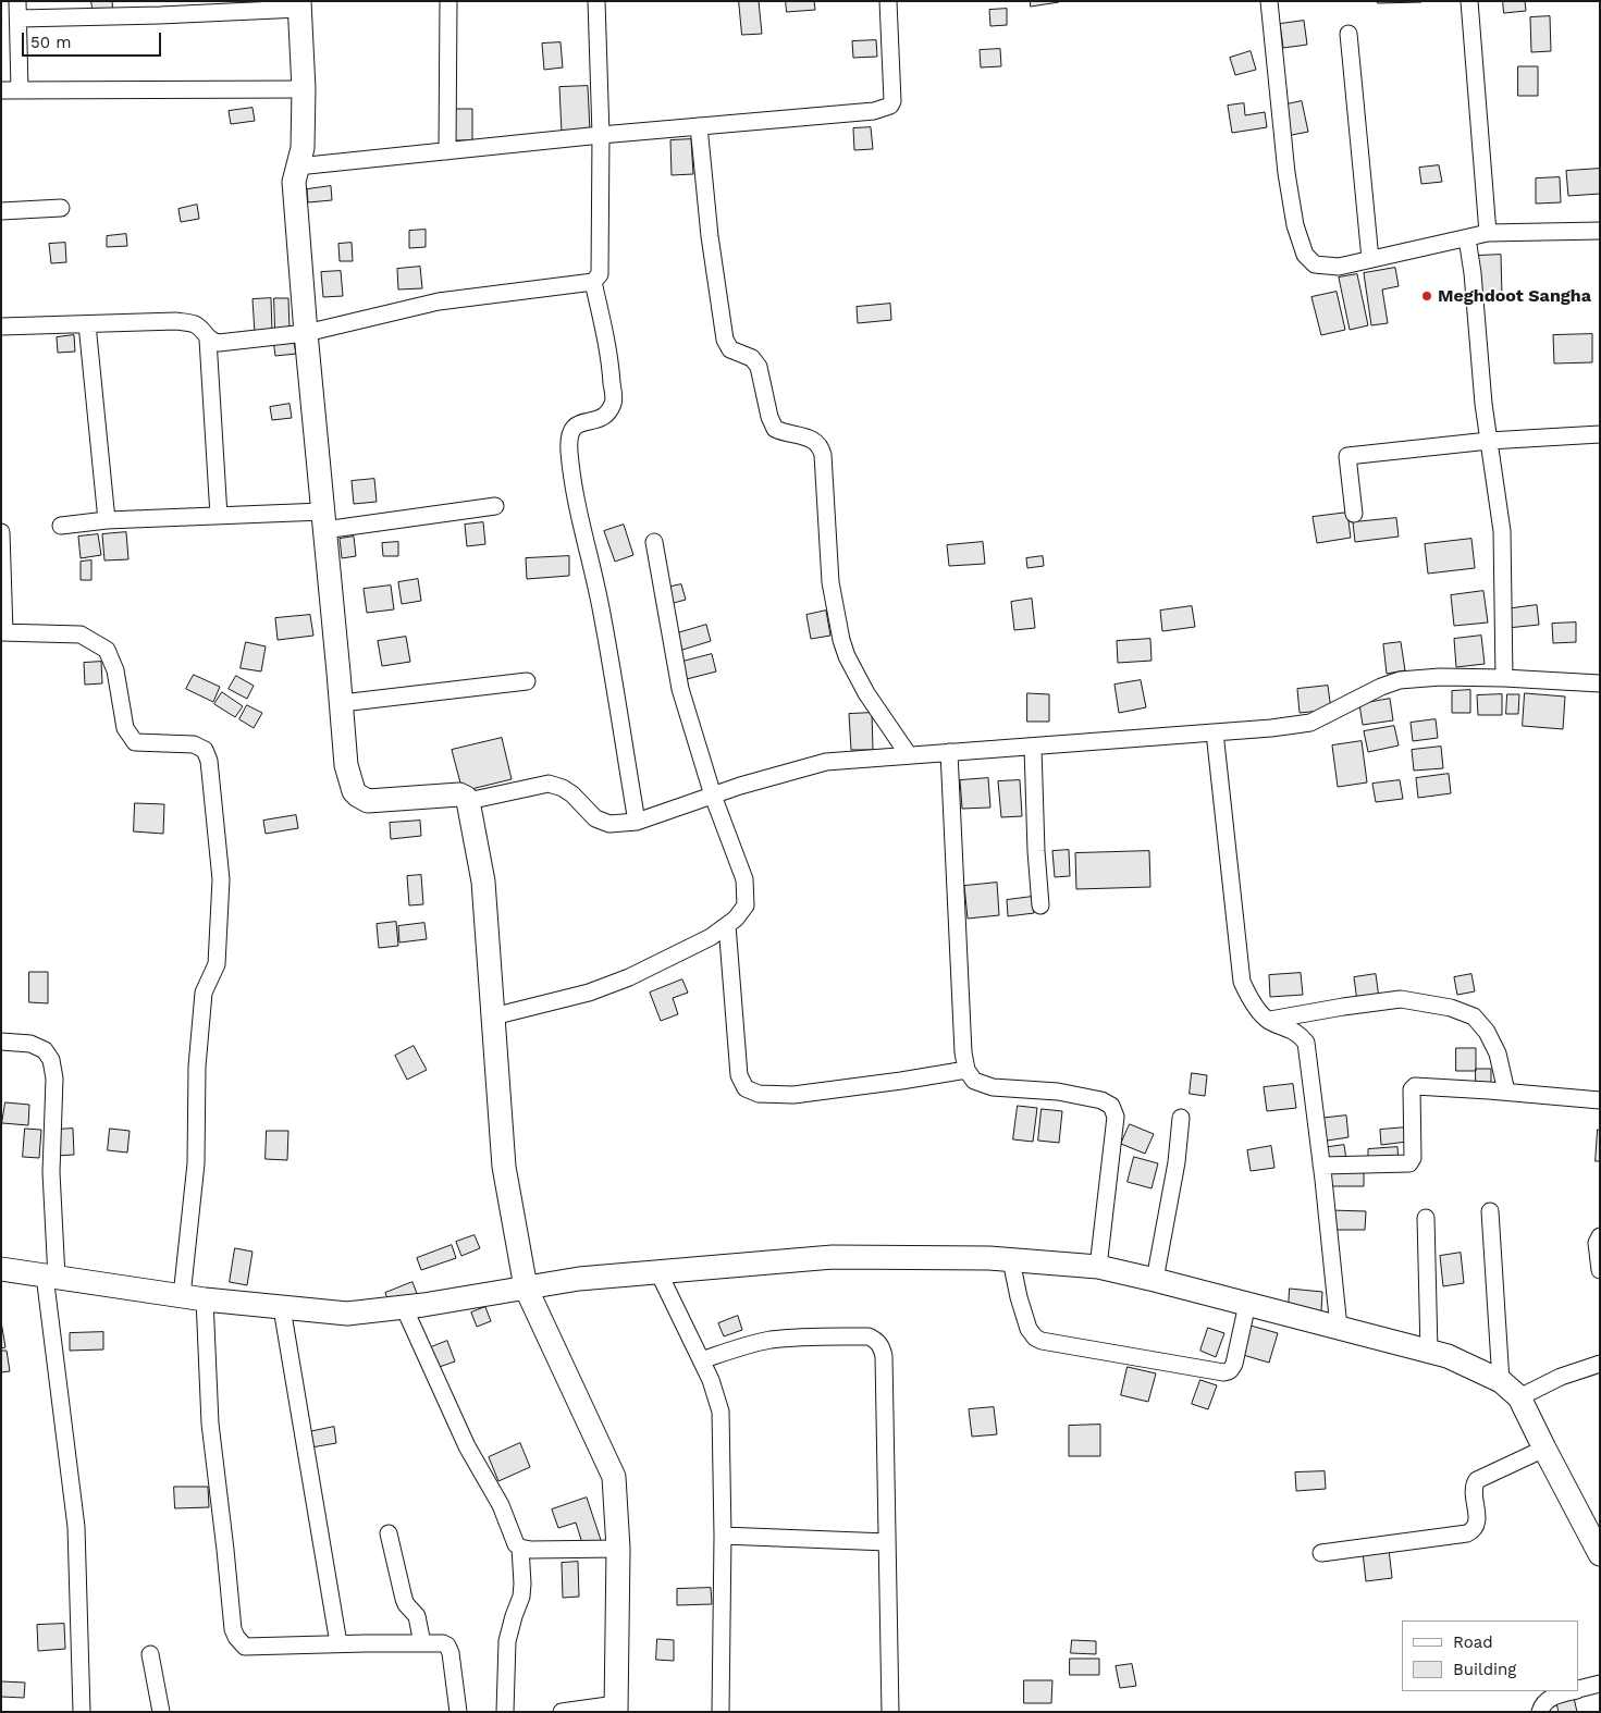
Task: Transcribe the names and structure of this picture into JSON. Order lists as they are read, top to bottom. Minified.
{"places":["Meghdoot Sangha"],"legend":["Road","Building"],"scale_bar":"50 m"}
